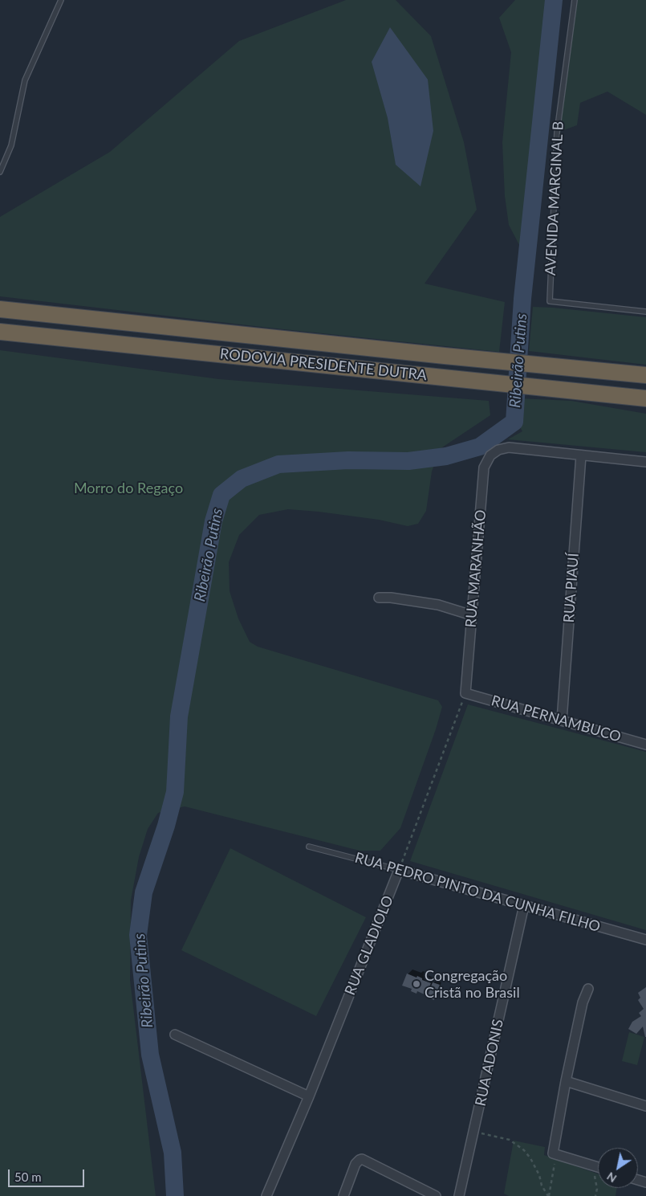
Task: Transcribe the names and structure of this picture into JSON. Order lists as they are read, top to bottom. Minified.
{"streets":{"highway":["RODOVIA PRESIDENTE DUTRA"],"street":["RUA MARANHÃO","RUA PIAUÍ","RUA PERNAMBUCO","RUA PEDRO PINTO DA CUNHA FILHO","RUA GLADIOLO","RUA ADONIS"],"lane":["AVENIDA MARGINAL B"]},"crossings":[["RUA MARANHÃO","RUA PIAUÍ"],["RUA MARANHÃO","RUA PERNAMBUCO"],["RUA PIAUÍ","RUA PERNAMBUCO"],["RUA PEDRO PINTO DA CUNHA FILHO","RUA GLADIOLO"],["RUA PEDRO PINTO DA CUNHA FILHO","RUA ADONIS"]],"water":["Ribeirão Putins"],"parks":["Morro do Regaço"],"places":["Congregação Cristã no Brasil"],"scale_bar":"50 m","north":"bottom left"}
